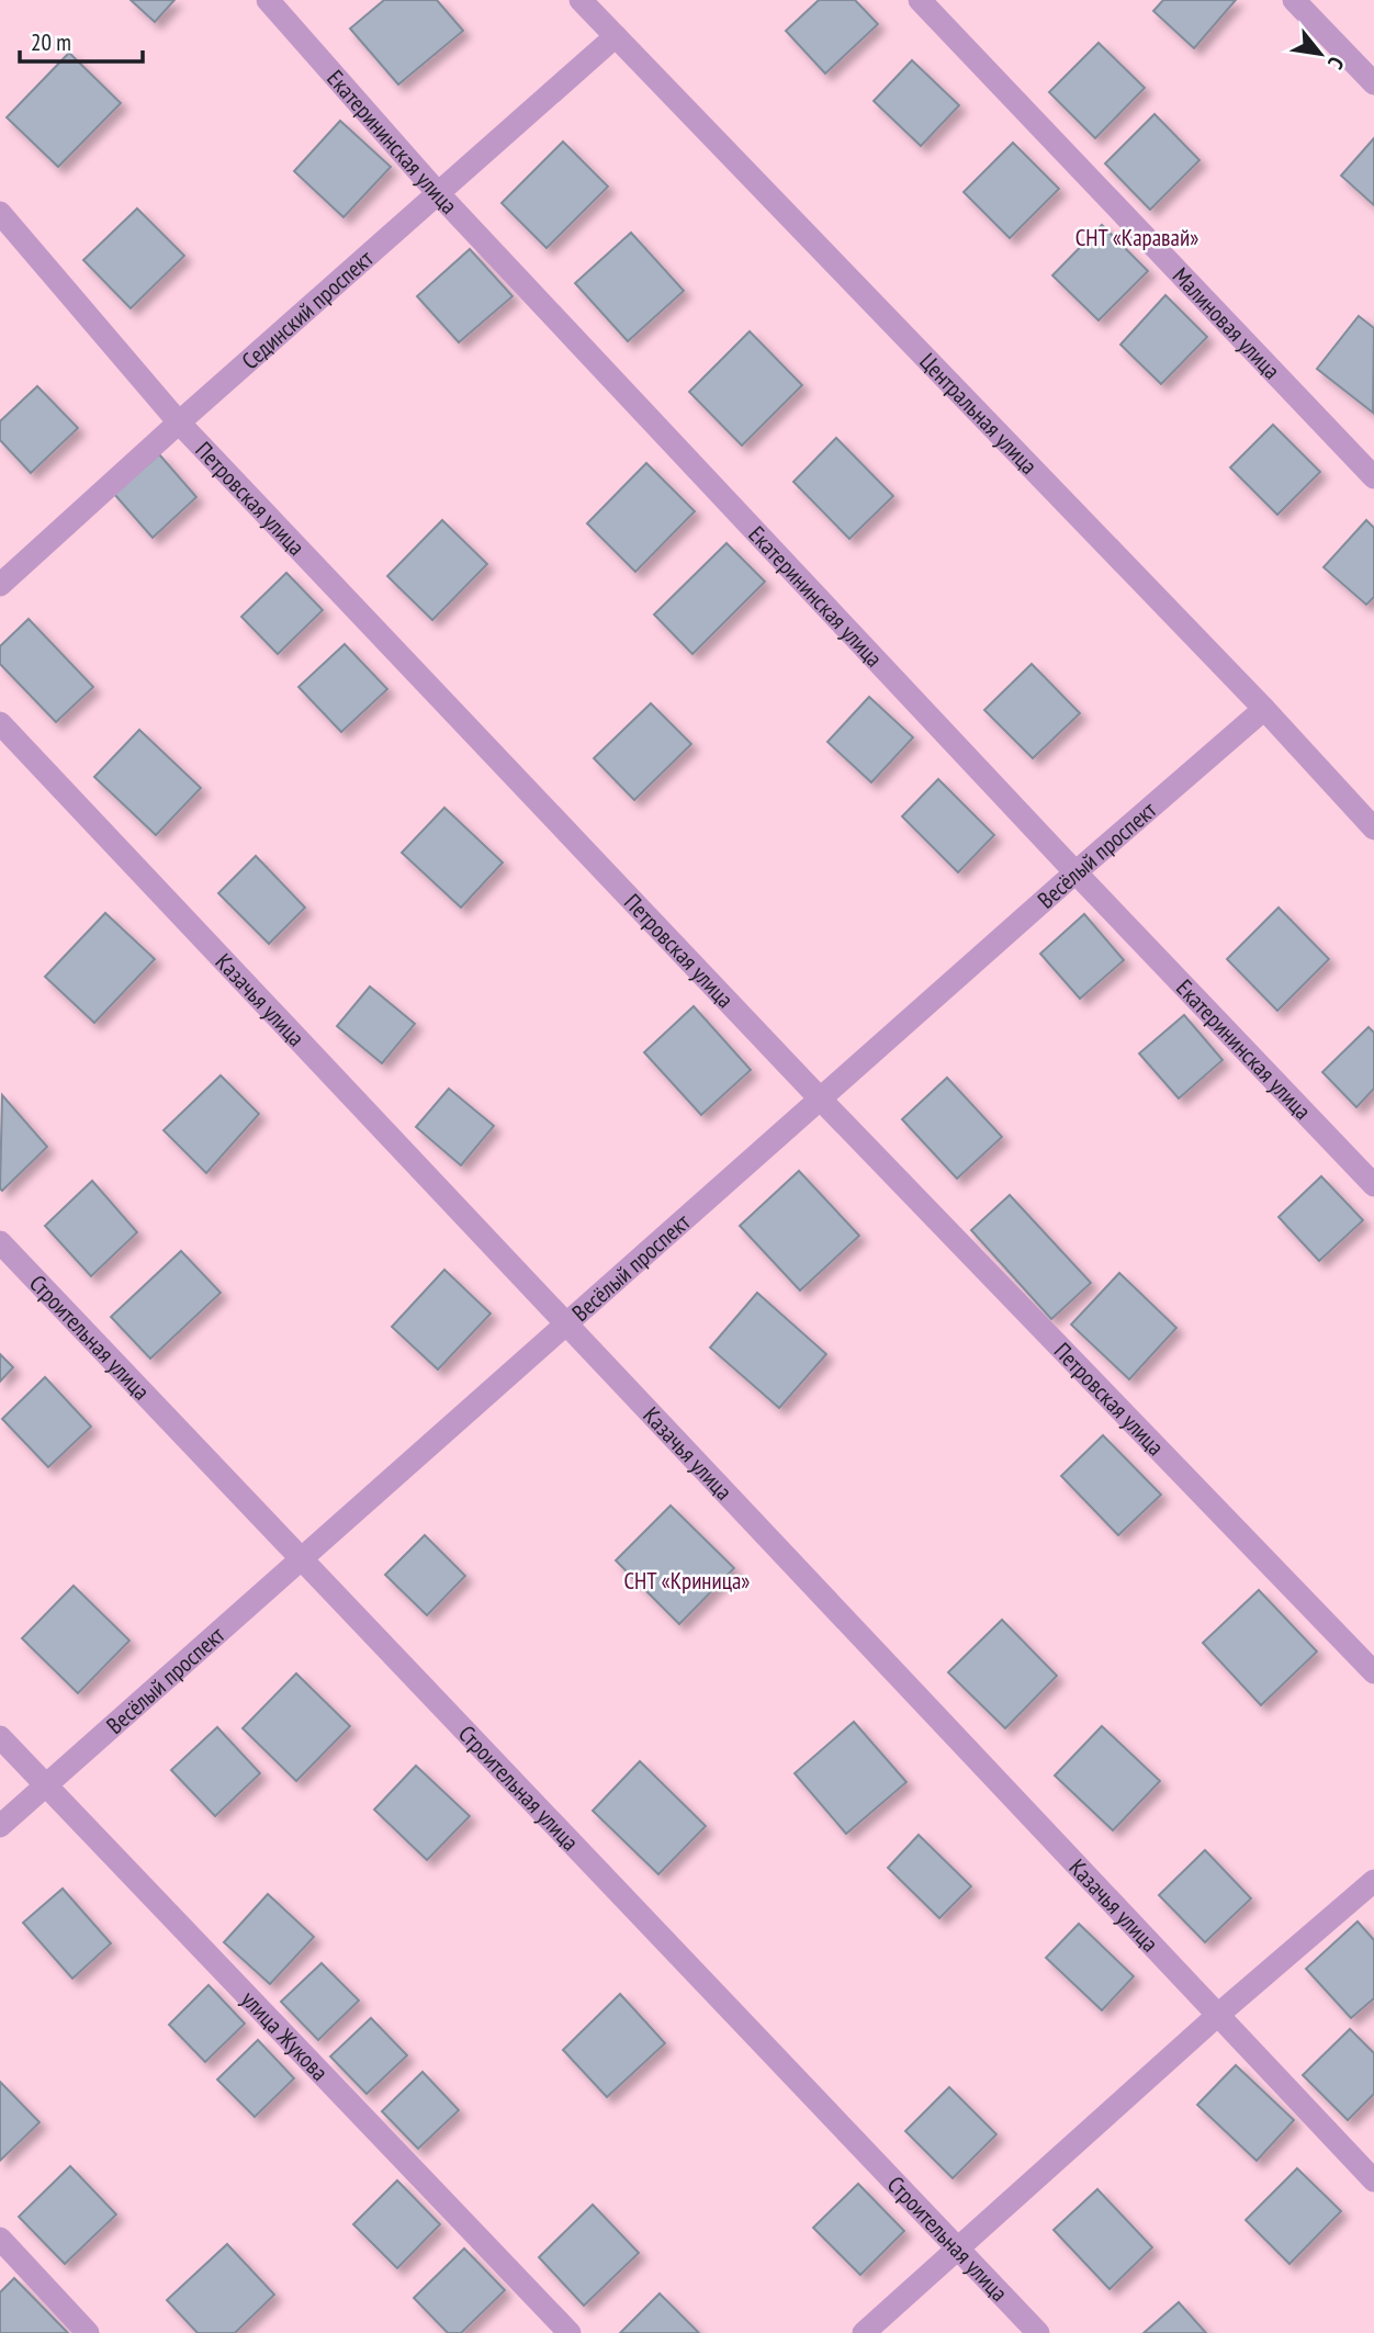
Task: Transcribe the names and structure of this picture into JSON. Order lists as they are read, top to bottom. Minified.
{"streets":{"street":["Екатерининская улица","Сединский проспект","Малиновая улица","Центральная улица","Петровская улица","Весёлый проспект","Казачья улица","Строительная улица","улица Жукова"]},"crossings":[["Екатерининская улица","Сединский проспект"],["Екатерининская улица","Весёлый проспект"],["Сединский проспект","Центральная улица"],["Сединский проспект","Петровская улица"],["Центральная улица","Весёлый проспект"],["Петровская улица","Весёлый проспект"],["Весёлый проспект","Казачья улица"],["Весёлый проспект","Строительная улица"],["Весёлый проспект","улица Жукова"]],"parks":["СНТ «Каравай»","СНТ «Криница»"],"scale_bar":"20 m","north":"bottom right"}
